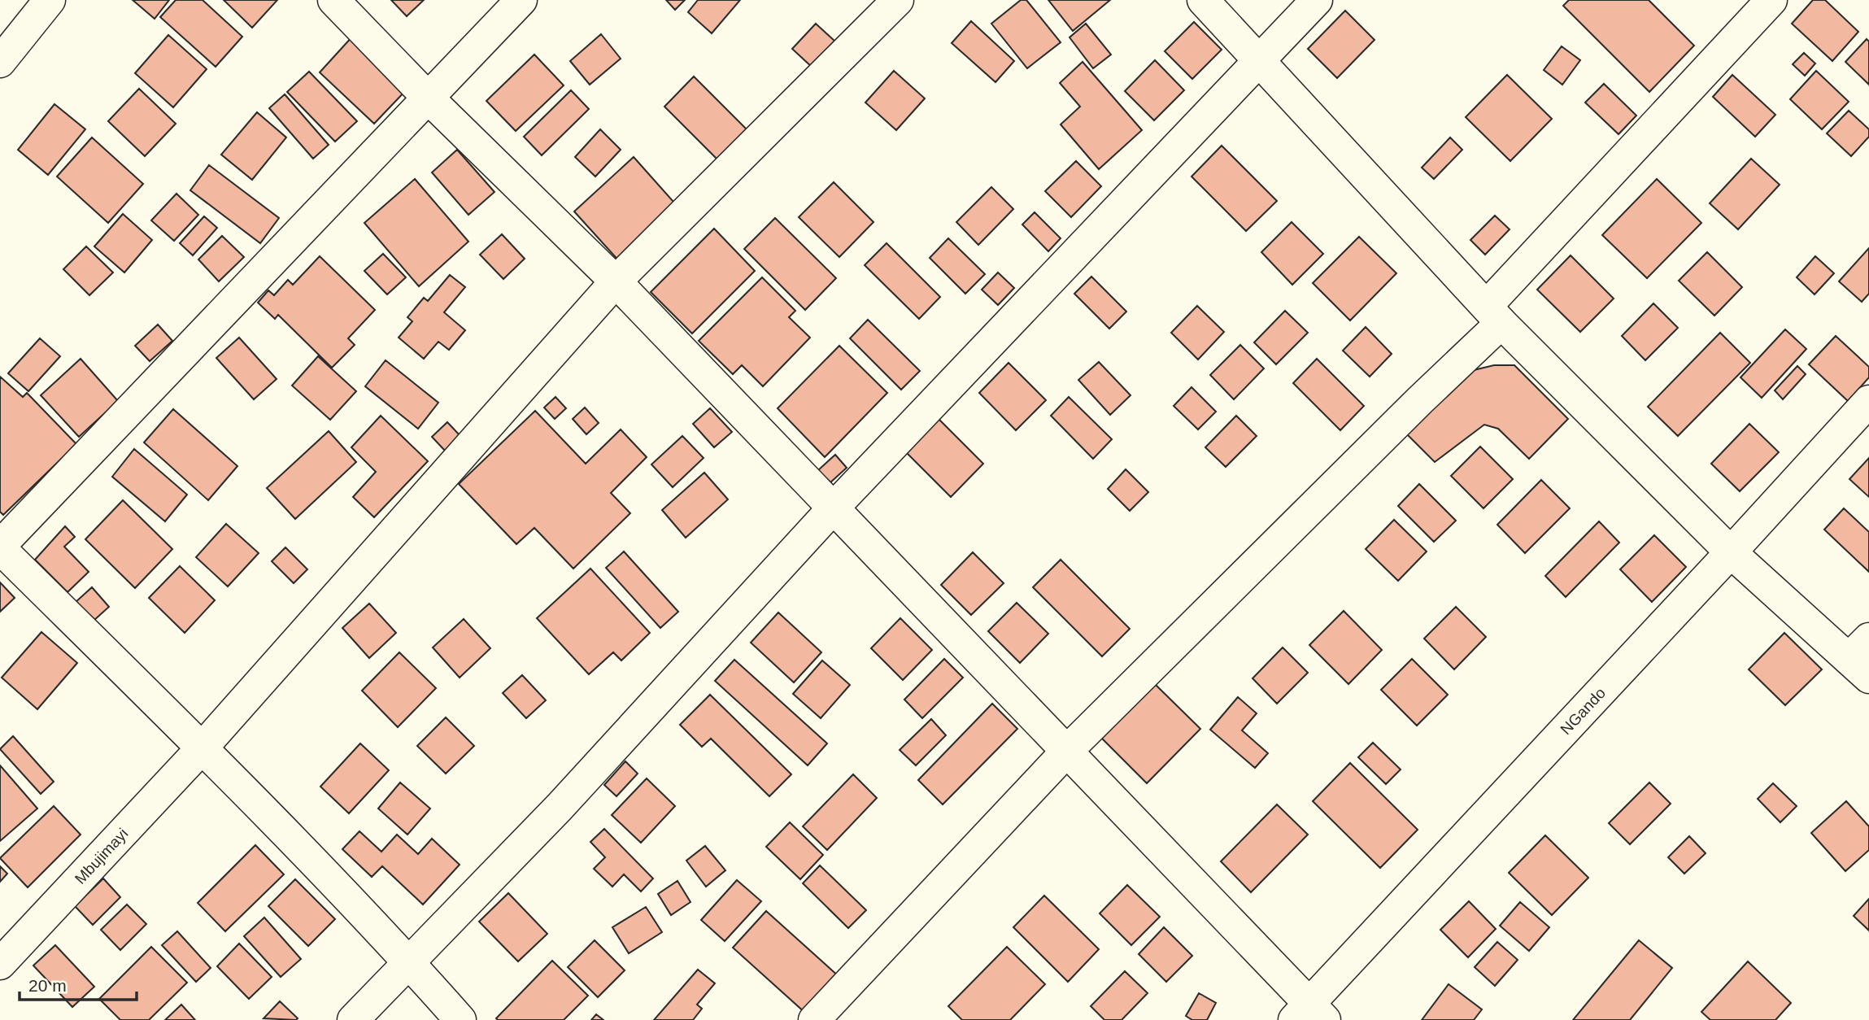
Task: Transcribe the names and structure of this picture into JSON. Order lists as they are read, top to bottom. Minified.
{"streets":{"street":["NGando","Mbujimayi"]},"scale_bar":"20 m"}
